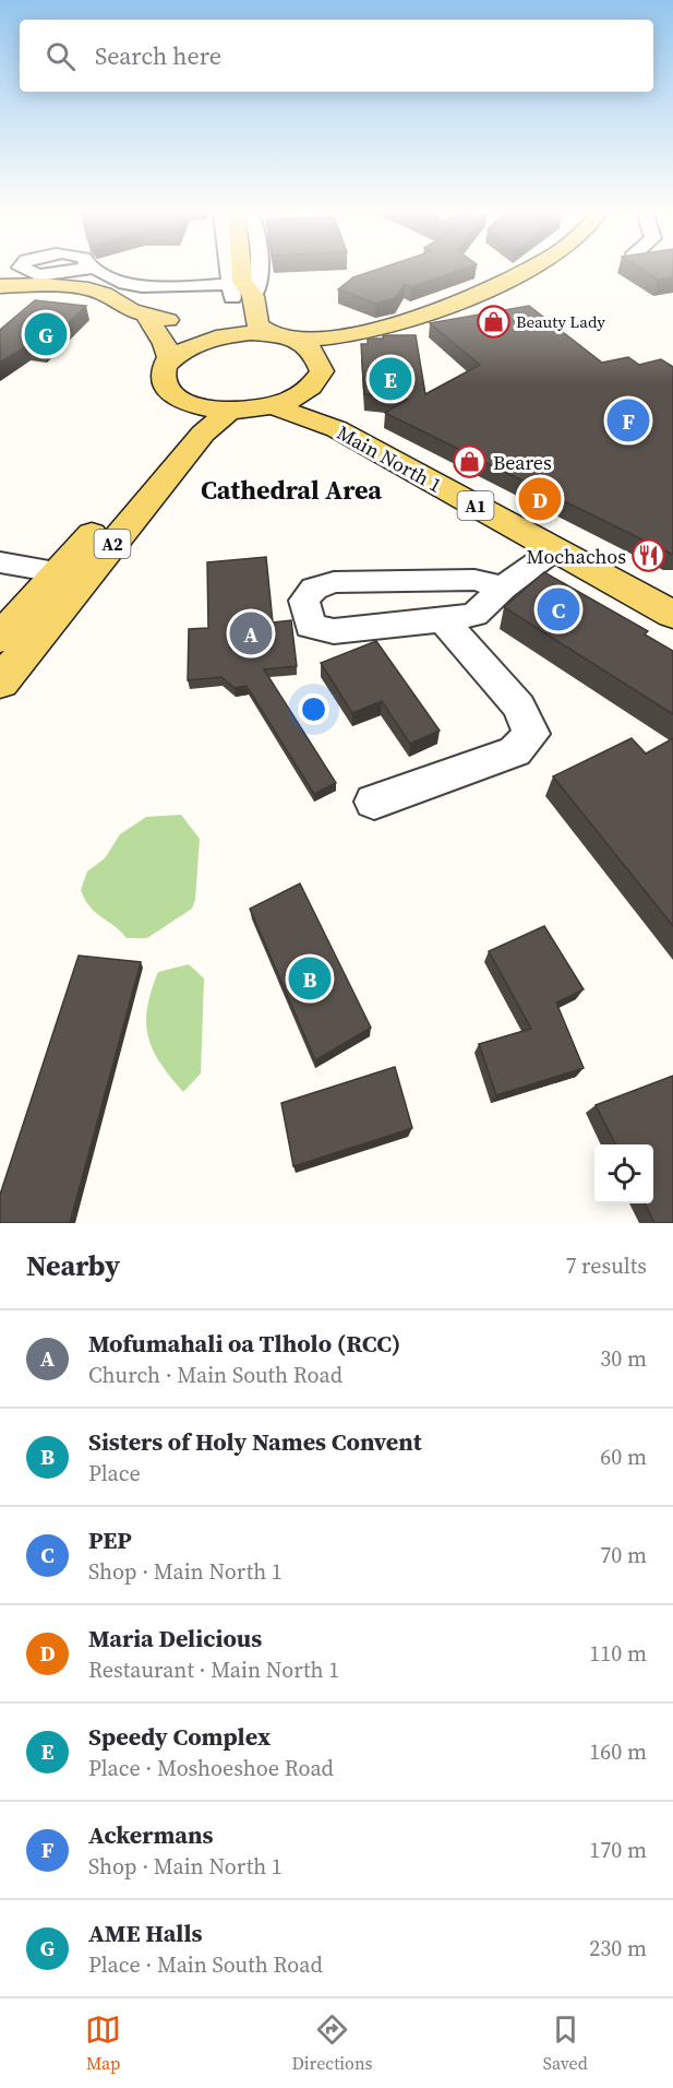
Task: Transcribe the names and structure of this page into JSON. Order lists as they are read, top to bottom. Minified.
{"streets":{"main road":["Main North 1","A1","A2"]},"crossings":[["Main North 1","A1"],["A1","A2"]],"districts":["Cathedral Area"],"places":{"shop":["Beauty Lady","Beares"],"restaurant":["Mochachos"]},"page":{"search":"Search here","pins":["G","E","F","D","C","A","B"],"heading":["Nearby","7 results"],"list":[{"mark":"A","name":"Mofumahali oa Tlholo (RCC)","note":"Church · Main South Road","value":"30 m"},{"mark":"B","name":"Sisters of Holy Names Convent","note":"Place","value":"60 m"},{"mark":"C","name":"PEP","note":"Shop · Main North 1","value":"70 m"},{"mark":"D","name":"Maria Delicious","note":"Restaurant · Main North 1","value":"110 m"},{"mark":"E","name":"Speedy Complex","note":"Place · Moshoeshoe Road","value":"160 m"},{"mark":"F","name":"Ackermans","note":"Shop · Main North 1","value":"170 m"},{"mark":"G","name":"AME Halls","note":"Place · Main South Road","value":"230 m"}],"nav":["Map","Directions","Saved"]}}
